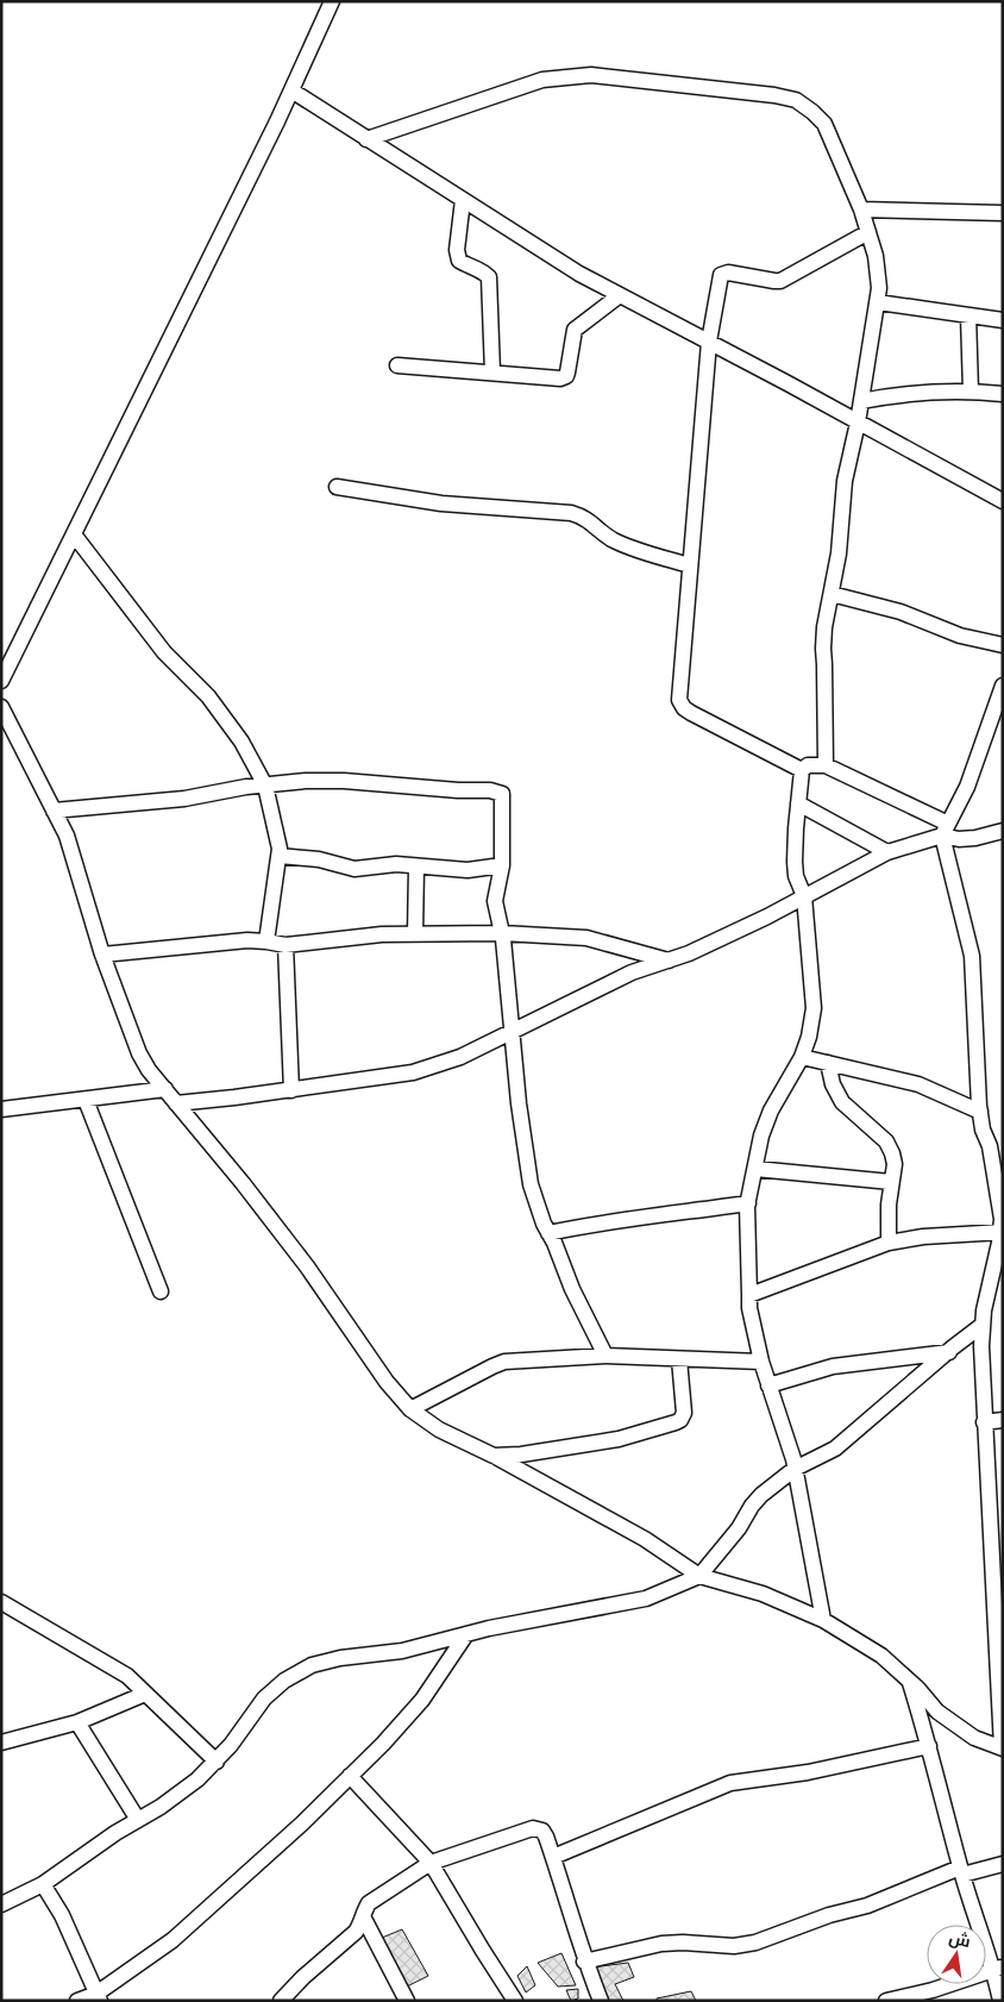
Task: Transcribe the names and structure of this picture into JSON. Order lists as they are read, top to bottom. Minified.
{"north":"top"}
